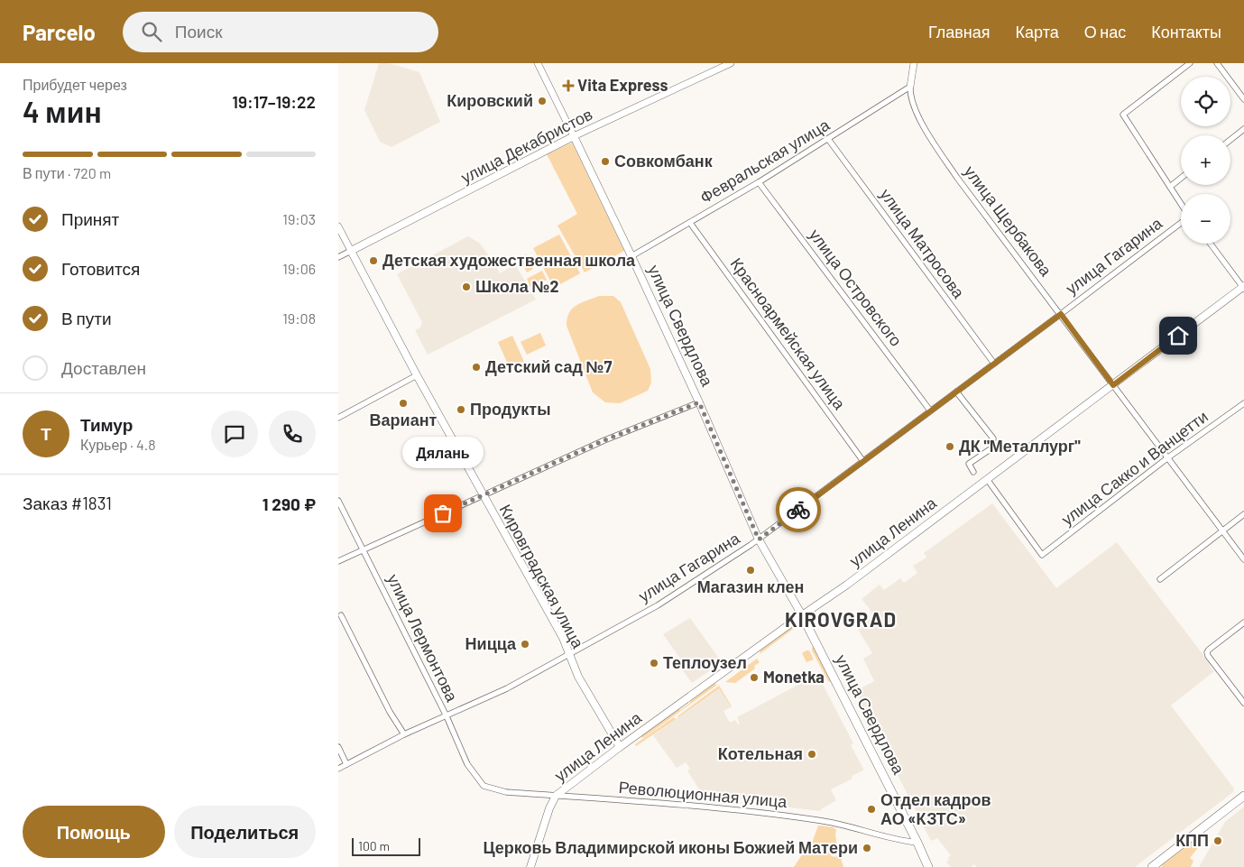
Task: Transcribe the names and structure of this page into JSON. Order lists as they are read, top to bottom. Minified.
{"streets":{"main road":["улица Декабристов","улица Свердлова","улица Ленина","Кировградская улица"],"street":["Февральская улица","улица Щербакова","улица Матросова","улица Гагарина","улица Островского","Красноармейская улица","улица Сакко и Ванцетти","улица Лермонтова","Революционная улица"]},"crossings":[["улица Декабристов","улица Свердлова"],["улица Декабристов","Кировградская улица"],["Февральская улица","улица Щербакова"],["Февральская улица","улица Матросова"],["Февральская улица","улица Островского"],["Февральская улица","улица Свердлова"],["Февральская улица","Красноармейская улица"],["улица Щербакова","улица Гагарина"],["улица Щербакова","улица Сакко и Ванцетти"],["улица Щербакова","улица Ленина"],["улица Матросова","улица Гагарина"],["улица Гагарина","улица Островского"],["улица Гагарина","улица Свердлова"],["улица Гагарина","Красноармейская улица"],["улица Гагарина","Кировградская улица"],["улица Гагарина","улица Лермонтова"],["улица Свердлова","улица Ленина"],["улица Свердлова","Революционная улица"],["улица Сакко и Ванцетти","улица Ленина"],["улица Ленина","Кировградская улица"],["улица Ленина","Революционная улица"],["улица Лермонтова","Революционная улица"]],"districts":["KIROVGRAD"],"places":{"health":["Vita Express"],"other":["Кировский","Совкомбанк","Детская художественная школа","Школа №2","Детский сад №7","Вариант","Продукты","ДК \"Металлург\"","Дялань","Магазин клен","Ницца","Теплоузел","Monetka","Котельная","Отдел кадров АО «КЗТС»","КПП","Церковь Владимирской иконы Божией Матери"]},"scale_bar":"100 m","page":{"header":"Parcelo","search":"Поиск","nav":["Главная","Карта","О нас","Контакты"],"heading":["4 мин","Прибудет через","19:17–19:22"],"panel":["Тимур","Курьер · 4.8","Заказ #1831","1 290 ₽"],"map_buttons":["+","−"],"bar":"В пути · 720 m","list":[["Принят","19:03"],["Готовится","19:06"],["В пути","19:08"],"Доставлен"],"round":"Т","bubble":"Дялань","buttons":["Помощь","Поделиться"],"scale":"100 m"}}
